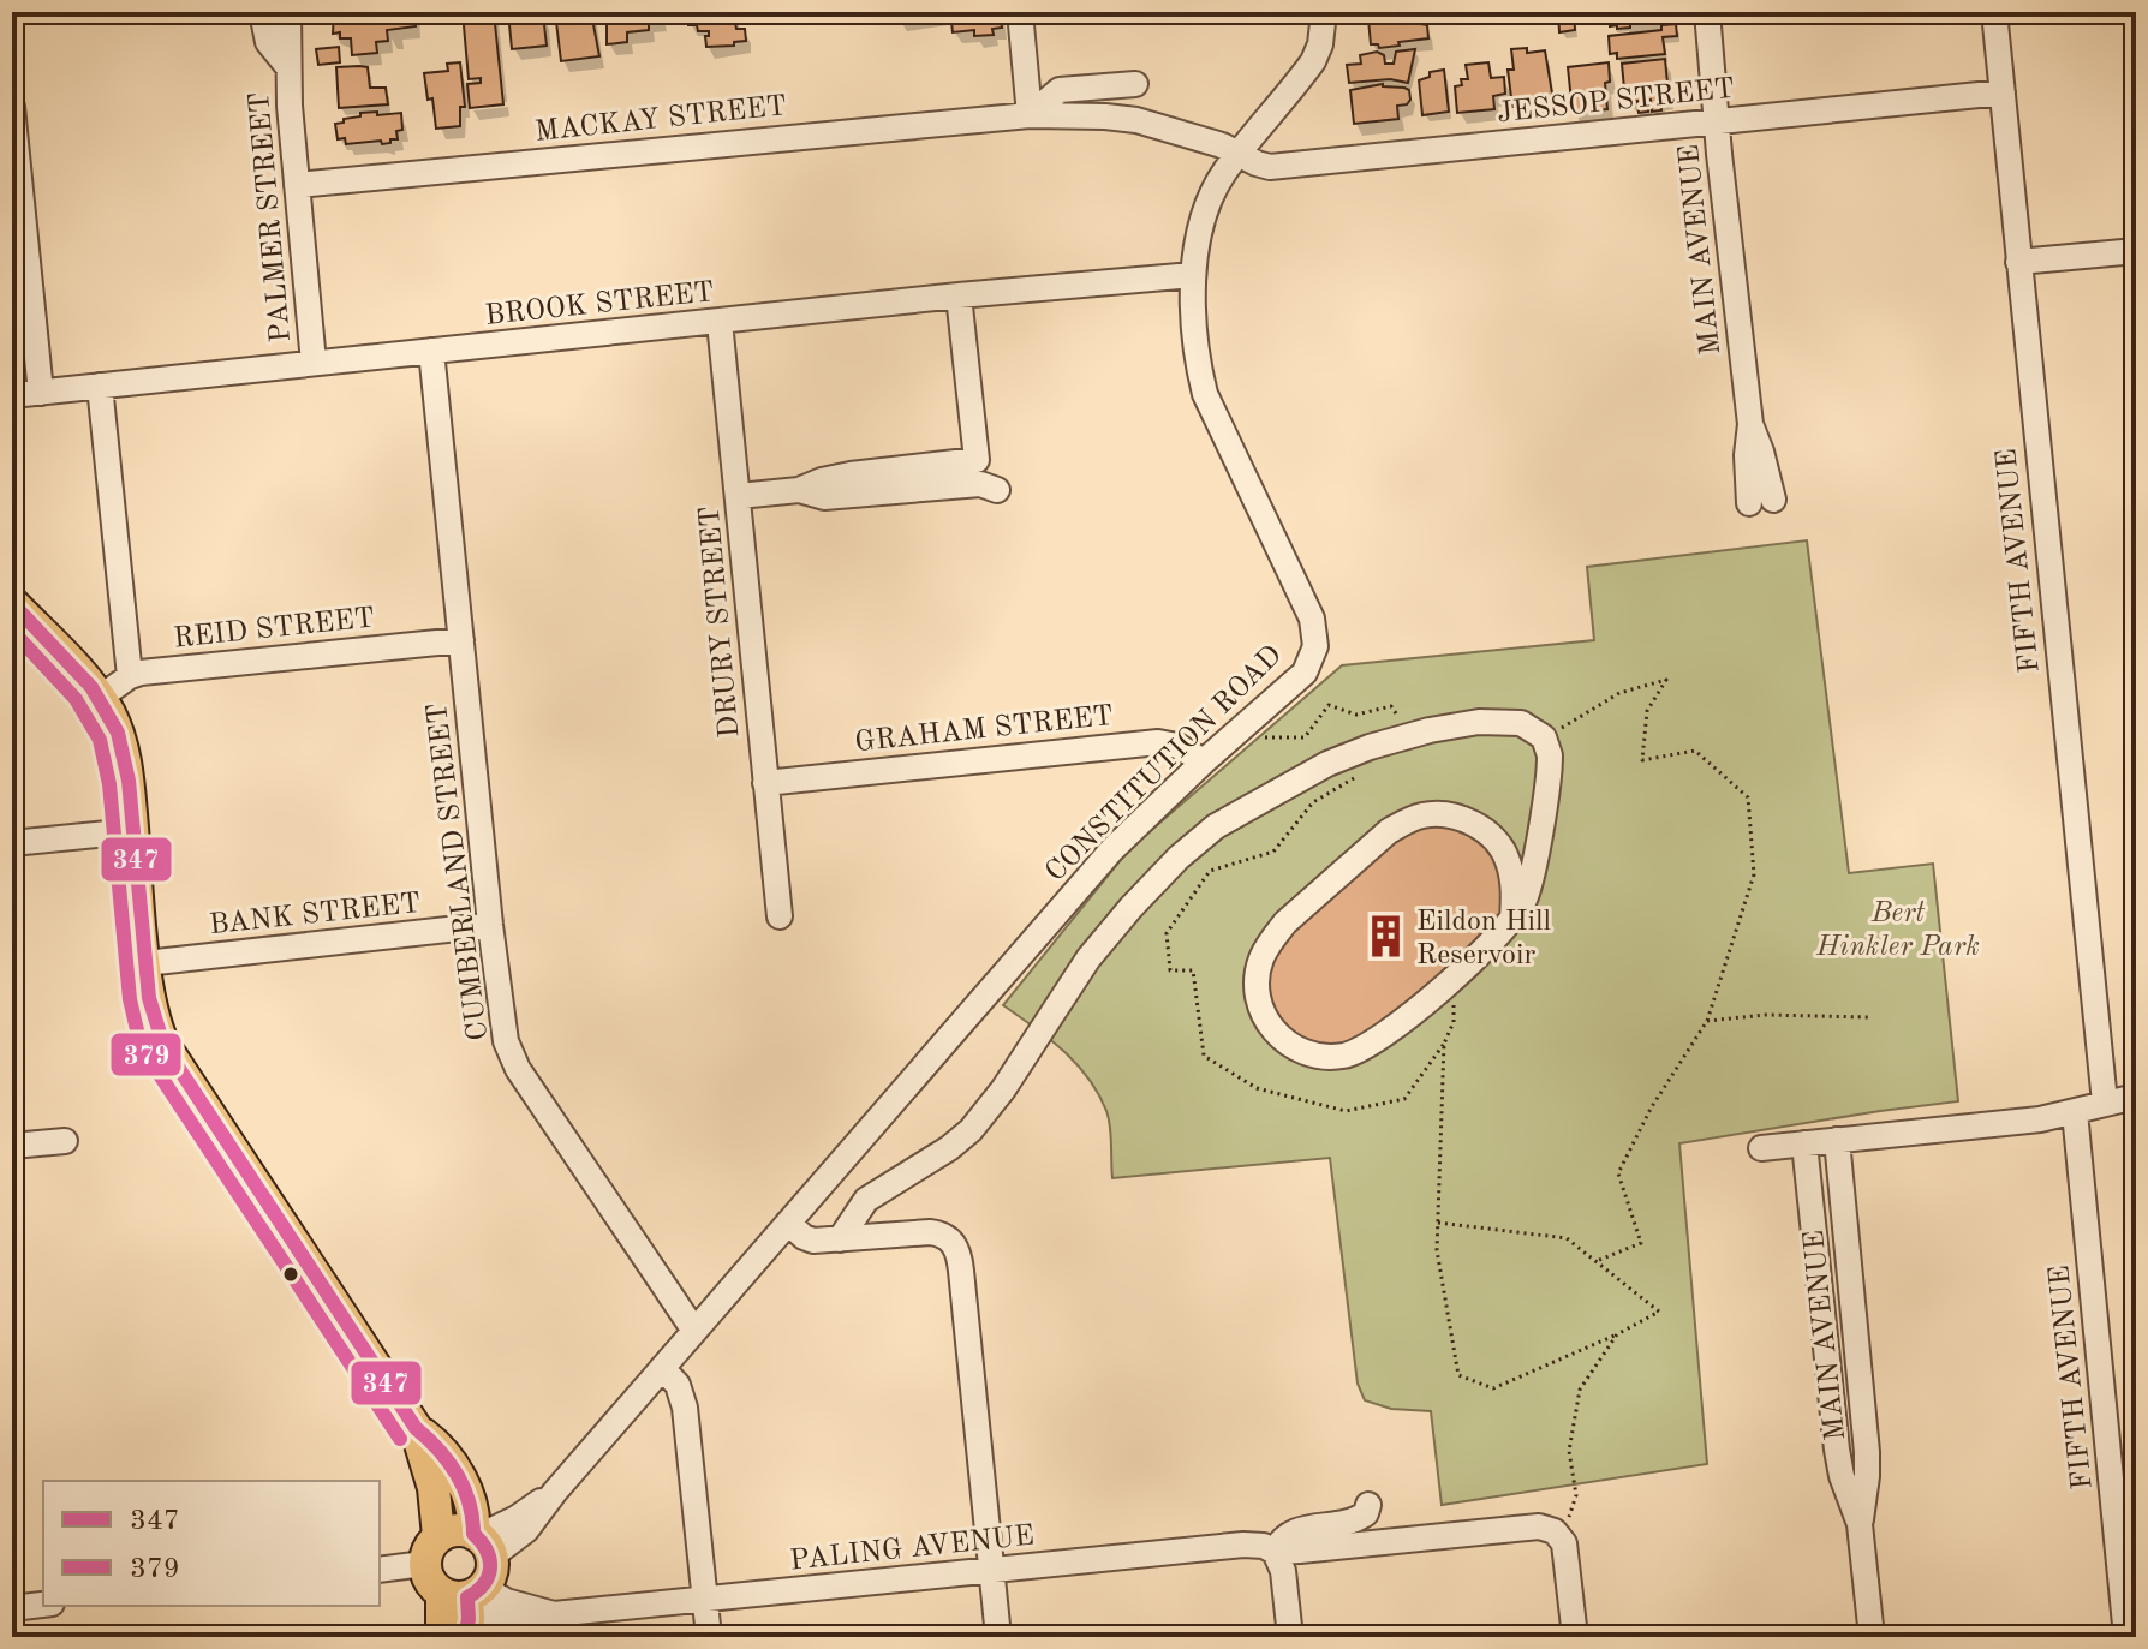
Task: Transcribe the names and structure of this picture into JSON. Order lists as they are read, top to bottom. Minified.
{"streets":{"street":["JESSOP STREET","MACKAY STREET","PALMER STREET","MAIN AVENUE","BROOK STREET","FIFTH AVENUE","DRURY STREET","REID STREET","GRAHAM STREET","CONSTITUTION ROAD","CUMBERLAND STREET","BANK STREET","PALING AVENUE"]},"crossings":[["JESSOP STREET","MACKAY STREET"],["JESSOP STREET","MAIN AVENUE"],["JESSOP STREET","FIFTH AVENUE"],["JESSOP STREET","CONSTITUTION ROAD"],["MACKAY STREET","PALMER STREET"],["MACKAY STREET","CONSTITUTION ROAD"],["PALMER STREET","BROOK STREET"],["BROOK STREET","DRURY STREET"],["BROOK STREET","CONSTITUTION ROAD"],["BROOK STREET","CUMBERLAND STREET"],["DRURY STREET","GRAHAM STREET"],["REID STREET","CUMBERLAND STREET"],["GRAHAM STREET","CONSTITUTION ROAD"],["CONSTITUTION ROAD","CUMBERLAND STREET"],["CONSTITUTION ROAD","PALING AVENUE"],["CUMBERLAND STREET","BANK STREET"]],"parks":["Bert Hinkler Park"],"places":{"building":["Eildon Hill Reservoir"]},"lines":["transit line 347","transit line 379"],"legend":["347","379"]}
